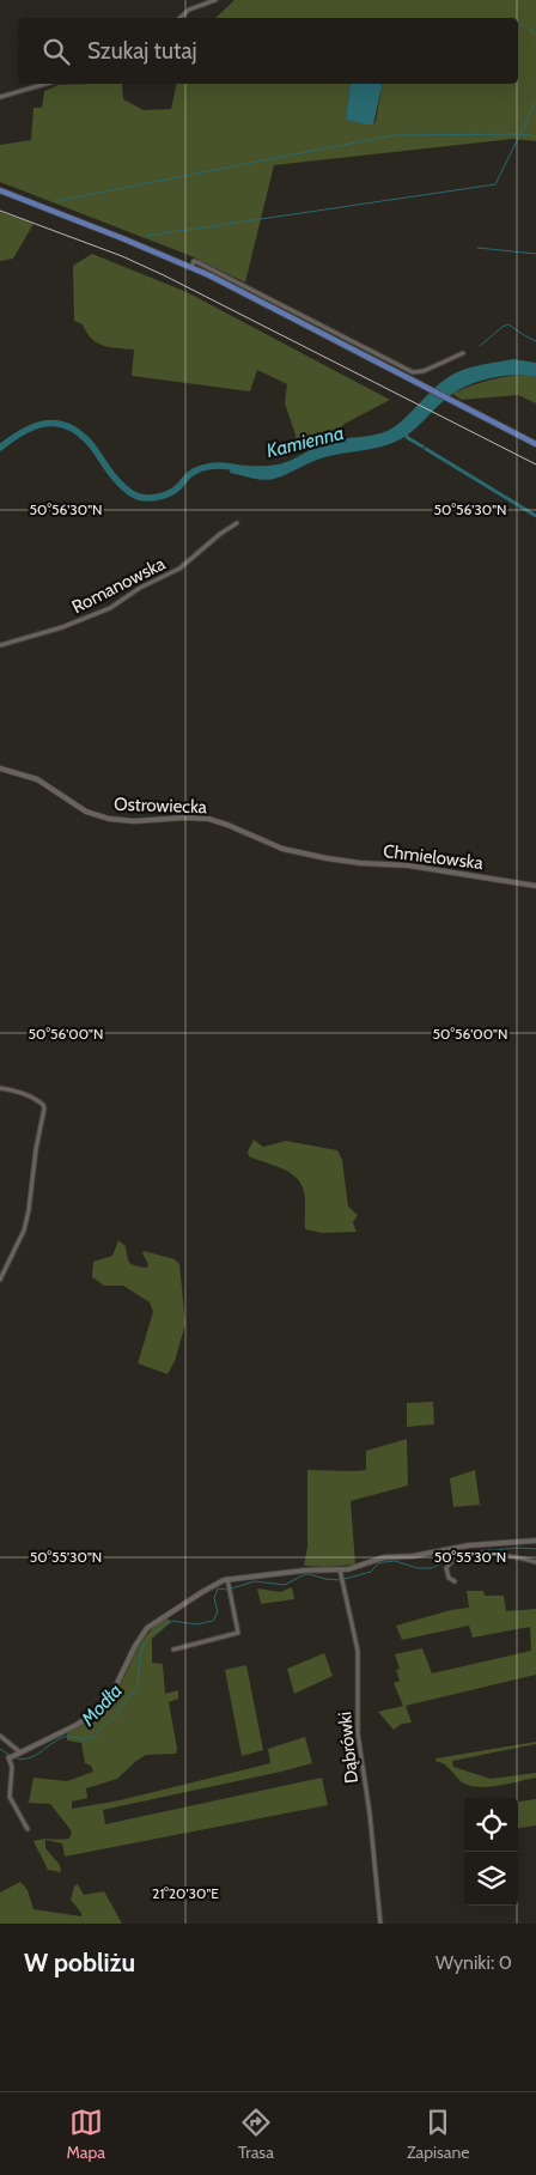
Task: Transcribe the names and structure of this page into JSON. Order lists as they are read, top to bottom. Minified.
{"streets":{"street":["Romanowska","Ostrowiecka","Chmielowska","Dąbrówki"]},"crossings":[["Ostrowiecka","Chmielowska"]],"water":["Kamienna","Modła"],"page":{"search":"Szukaj tutaj","heading":["W pobliżu","Wyniki: 0"],"nav":["Mapa","Trasa","Zapisane"]},"coordinates":["50°56'30\"N","50°56'00\"N","50°55'30\"N","21°20'30\"E"]}
